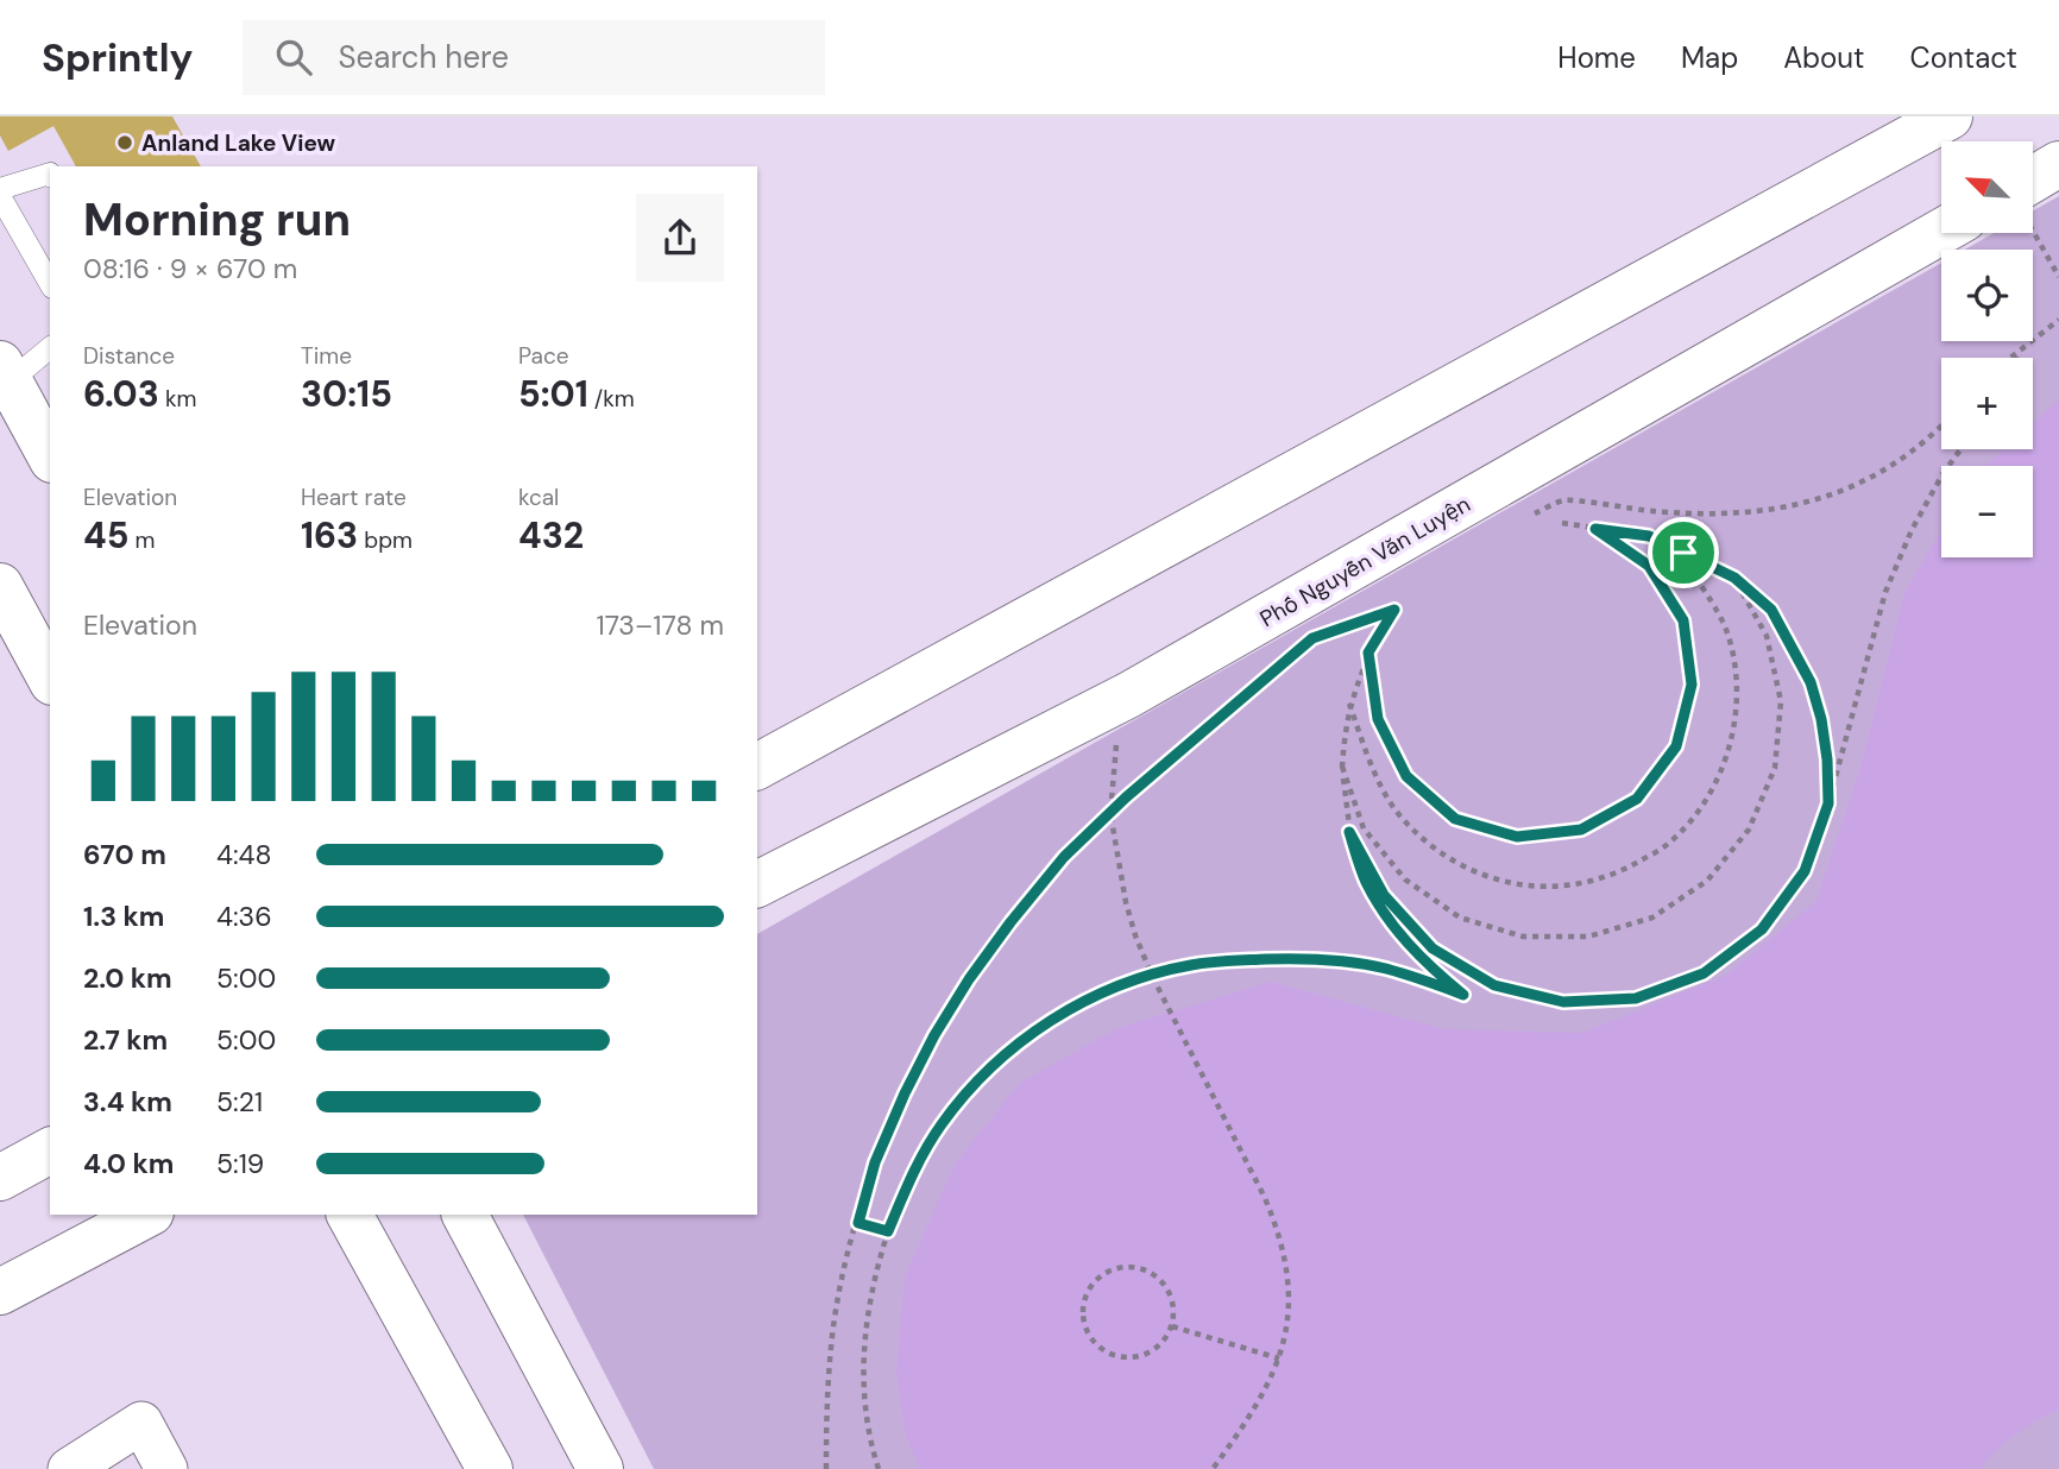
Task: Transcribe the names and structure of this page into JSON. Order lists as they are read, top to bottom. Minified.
{"streets":{"main road":["Phố Nguyễn Văn Luyện"]},"places":["Anland Lake View"],"north":"top left","page":{"header":"Sprintly","search":"Search here","nav":["Home","Map","About","Contact"],"map_buttons":["+","−"],"heading":["Morning run","08:16 · 9 × 670 m"],"stats":[["Distance","6.03 km"],["Time","30:15"],["Pace","5:01 /km"],["Elevation","45 m"],["Heart rate","163 bpm"],["kcal","432"]],"chart":["Elevation","173–178 m"],"list":[{"name":"670 m","note":"4:48"},{"name":"1.3 km","note":"4:36"},{"name":"2.0 km","note":"5:00"},{"name":"2.7 km","note":"5:00"},{"name":"3.4 km","note":"5:21"},{"name":"4.0 km","note":"5:19"}]}}
